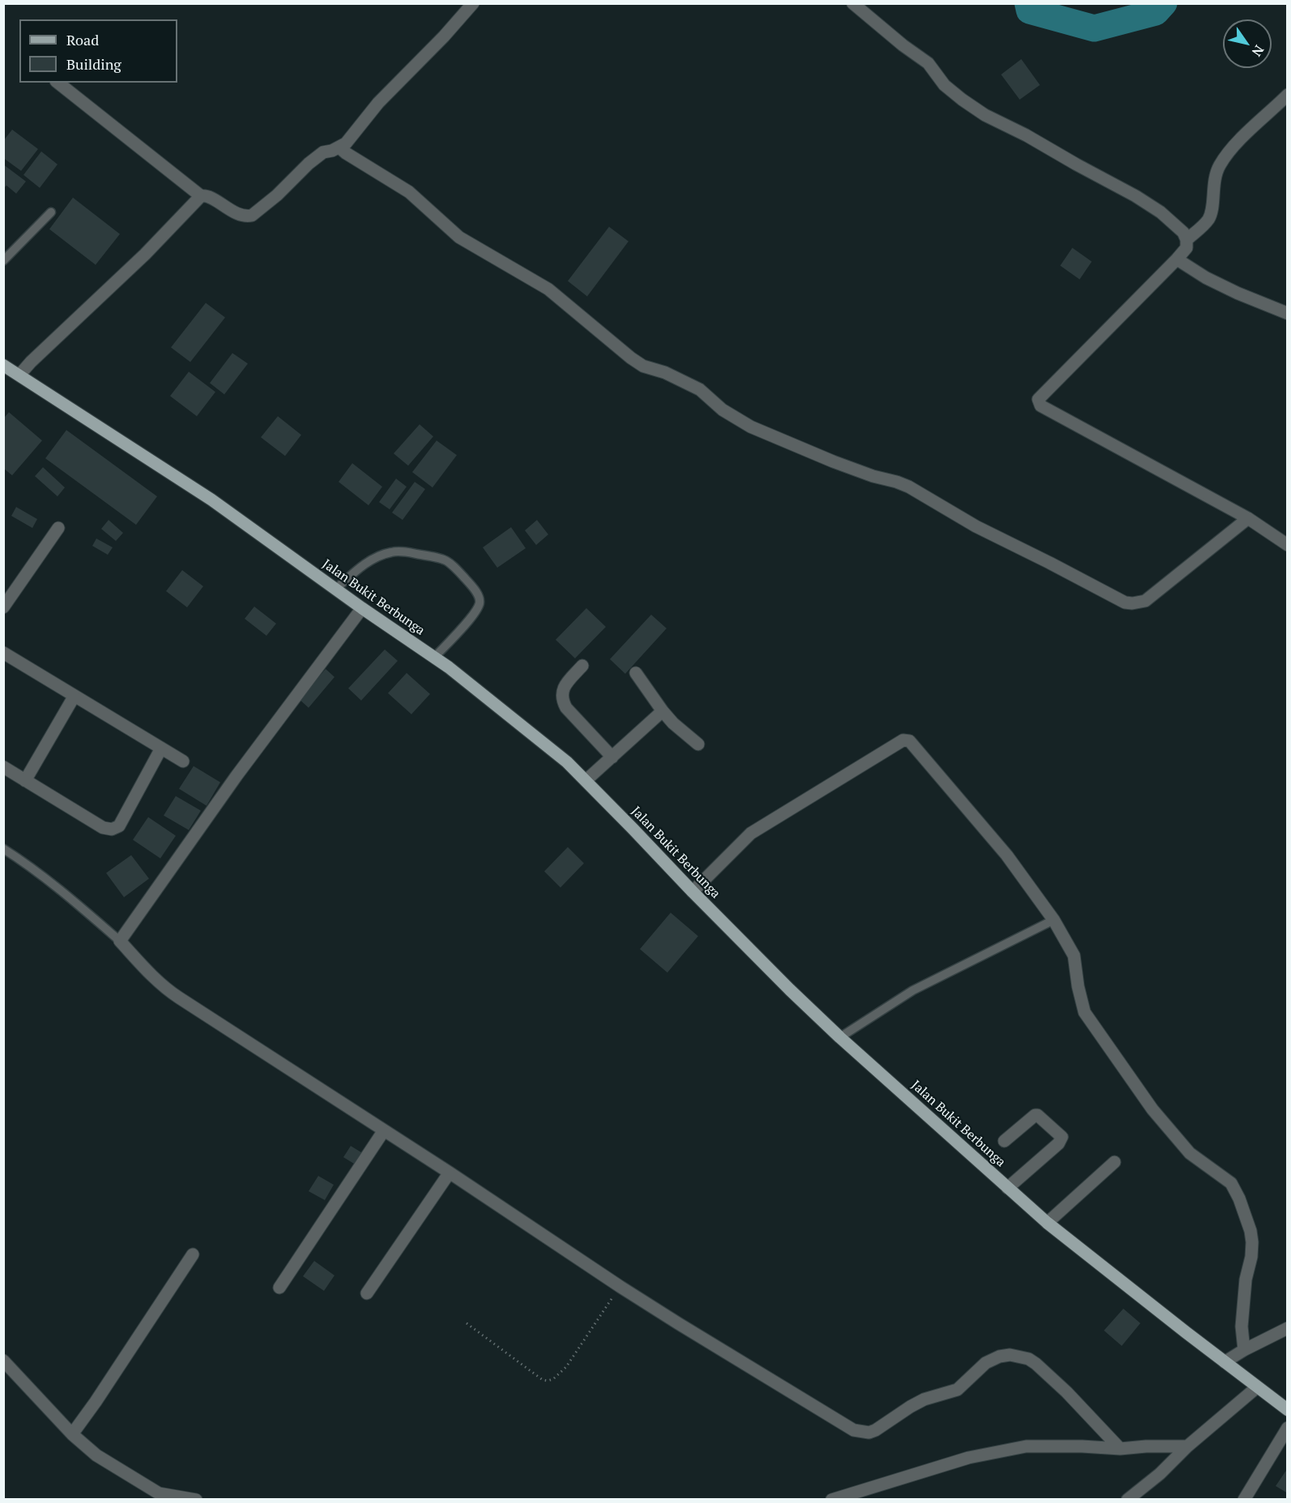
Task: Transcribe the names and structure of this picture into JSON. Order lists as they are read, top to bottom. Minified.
{"streets":{"main road":["Jalan Bukit Berbunga"]},"legend":["Road","Building"],"north":"bottom right"}
